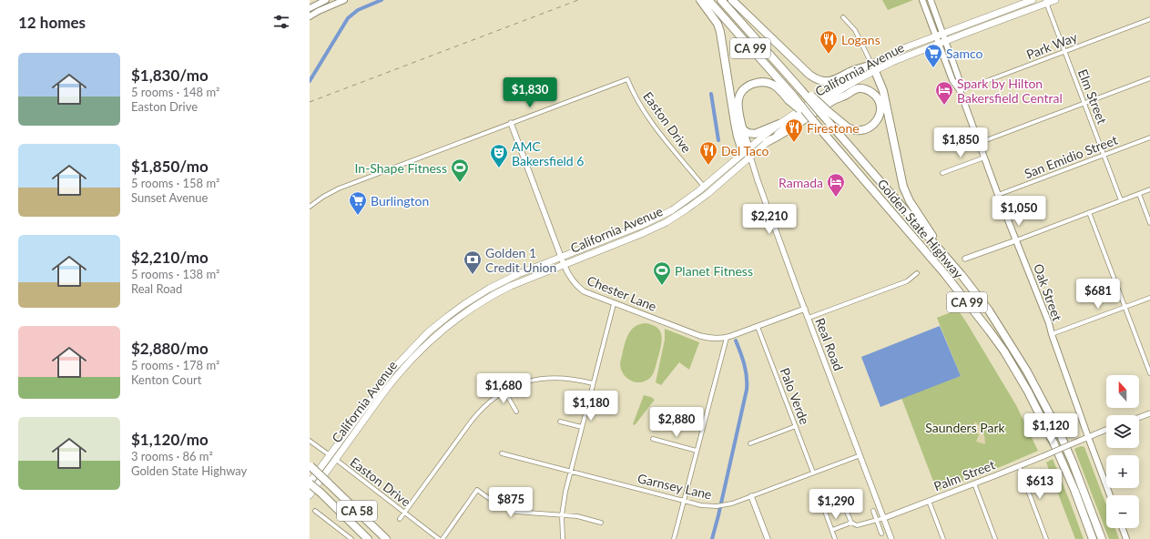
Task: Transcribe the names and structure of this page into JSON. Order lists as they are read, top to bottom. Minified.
{"streets":{"highway":["CA 99","Golden State Highway","CA 58"],"main road":["California Avenue","Oak Street"],"street":["Park Way","Elm Street","Easton Drive","San Emidio Street","Chester Lane","Real Road","Palo Verde","Palm Street","Garnsey Lane"]},"crossings":[["Park Way","Elm Street"],["Park Way","Oak Street"],["CA 99","Golden State Highway"],["California Avenue","Elm Street"],["California Avenue","Easton Drive"],["California Avenue","Oak Street"],["California Avenue","Chester Lane"],["California Avenue","Real Road"],["California Avenue","CA 58"],["Elm Street","San Emidio Street"],["Easton Drive","Chester Lane"],["San Emidio Street","Oak Street"],["Oak Street","Palm Street"],["Chester Lane","Real Road"],["Chester Lane","Palo Verde"],["Real Road","Palm Street"],["Real Road","Garnsey Lane"],["Palo Verde","Garnsey Lane"]],"parks":["Saunders Park"],"places":{"restaurant":["Logans","Firestone","Del Taco"],"supermarket":["Samco","Burlington"],"hotel":["Spark by Hilton Bakersfield Central","Ramada"],"theatre":["AMC Bakersfield 6"],"sports":["In-Shape Fitness","Planet Fitness"],"bank":["Golden 1 Credit Union"]},"north":"top","page":{"heading":"12 homes","list":[{"name":"$1,830/mo","note":"5 rooms · 148 m² · Easton Drive"},{"name":"$1,850/mo","note":"5 rooms · 158 m² · Sunset Avenue"},{"name":"$2,210/mo","note":"5 rooms · 138 m² · Real Road"},{"name":"$2,880/mo","note":"5 rooms · 178 m² · Kenton Court"},{"name":"$1,120/mo","note":"3 rooms · 86 m² · Golden State Highway"}],"price":["$1,830","$1,850","$1,050","$2,210","$681","$1,680","$1,180","$2,880","$1,120","$613","$875","$1,290"],"map_buttons":["+","−"]}}
